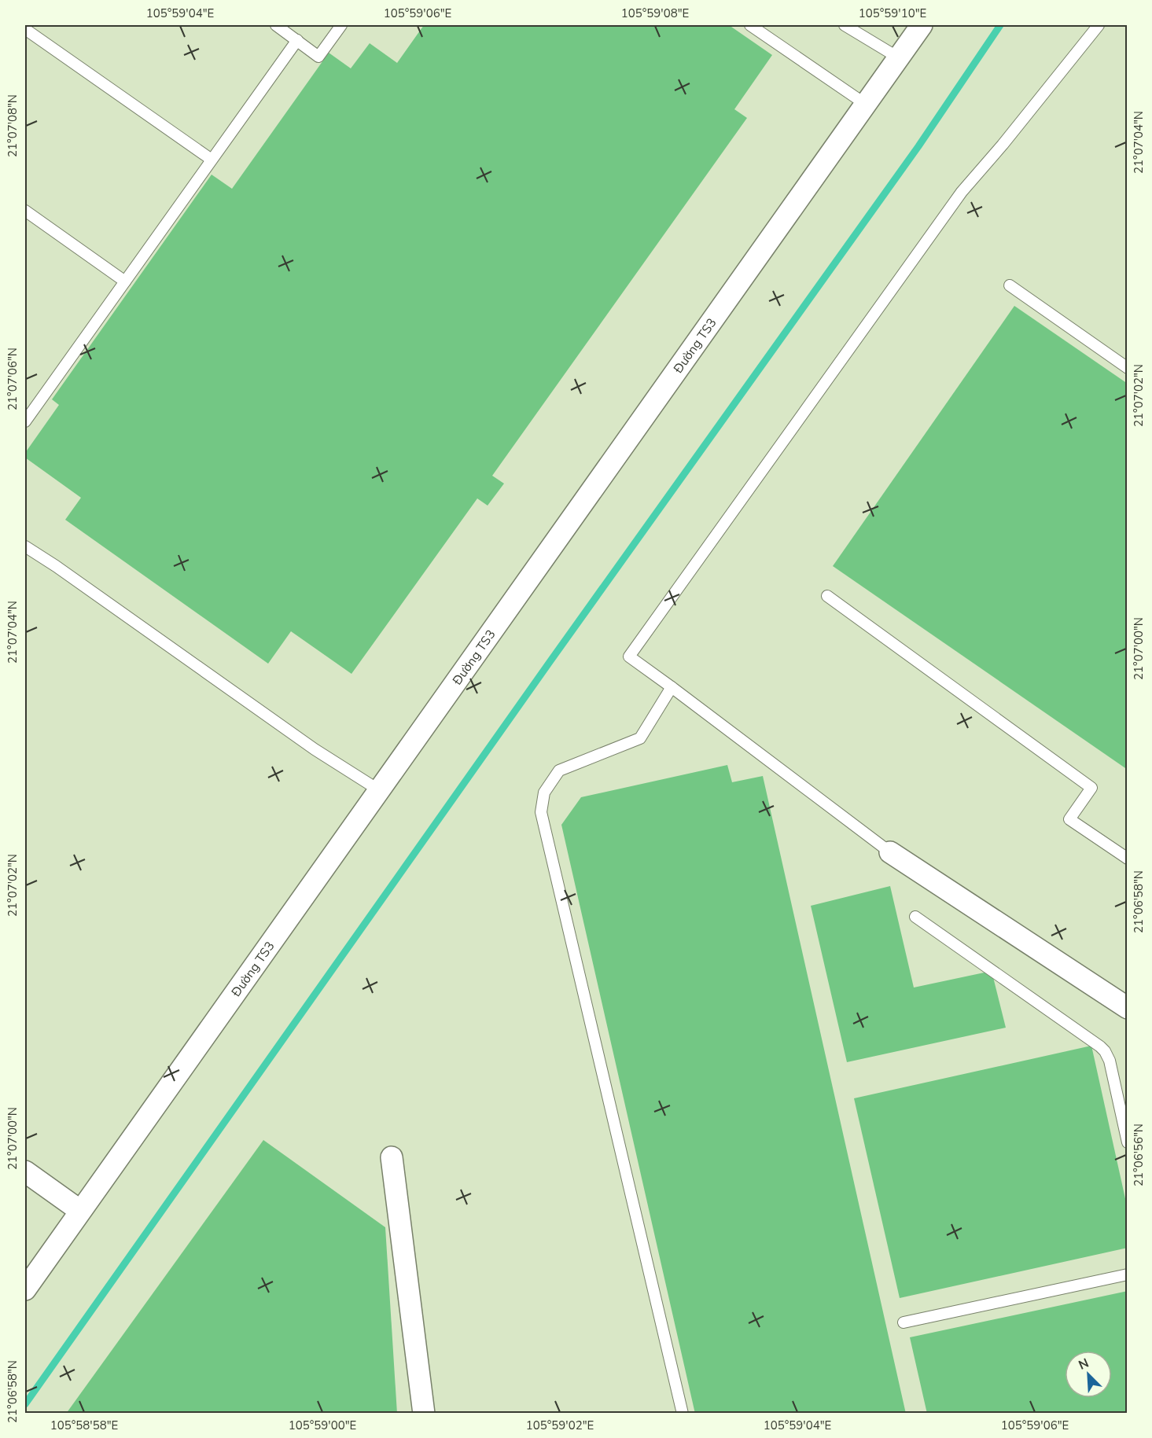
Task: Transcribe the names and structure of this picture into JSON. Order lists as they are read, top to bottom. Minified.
{"streets":{"street":["Đường TS3"]},"north":"top left","coordinates":["105°59'04\"E","105°59'06\"E","105°59'08\"E","105°59'10\"E","21°07'08\"N","21°07'04\"N","21°07'06\"N","21°07'02\"N","21°07'00\"N","21°06'58\"N","21°06'56\"N","105°58'58\"E","105°59'00\"E","105°59'02\"E"]}
